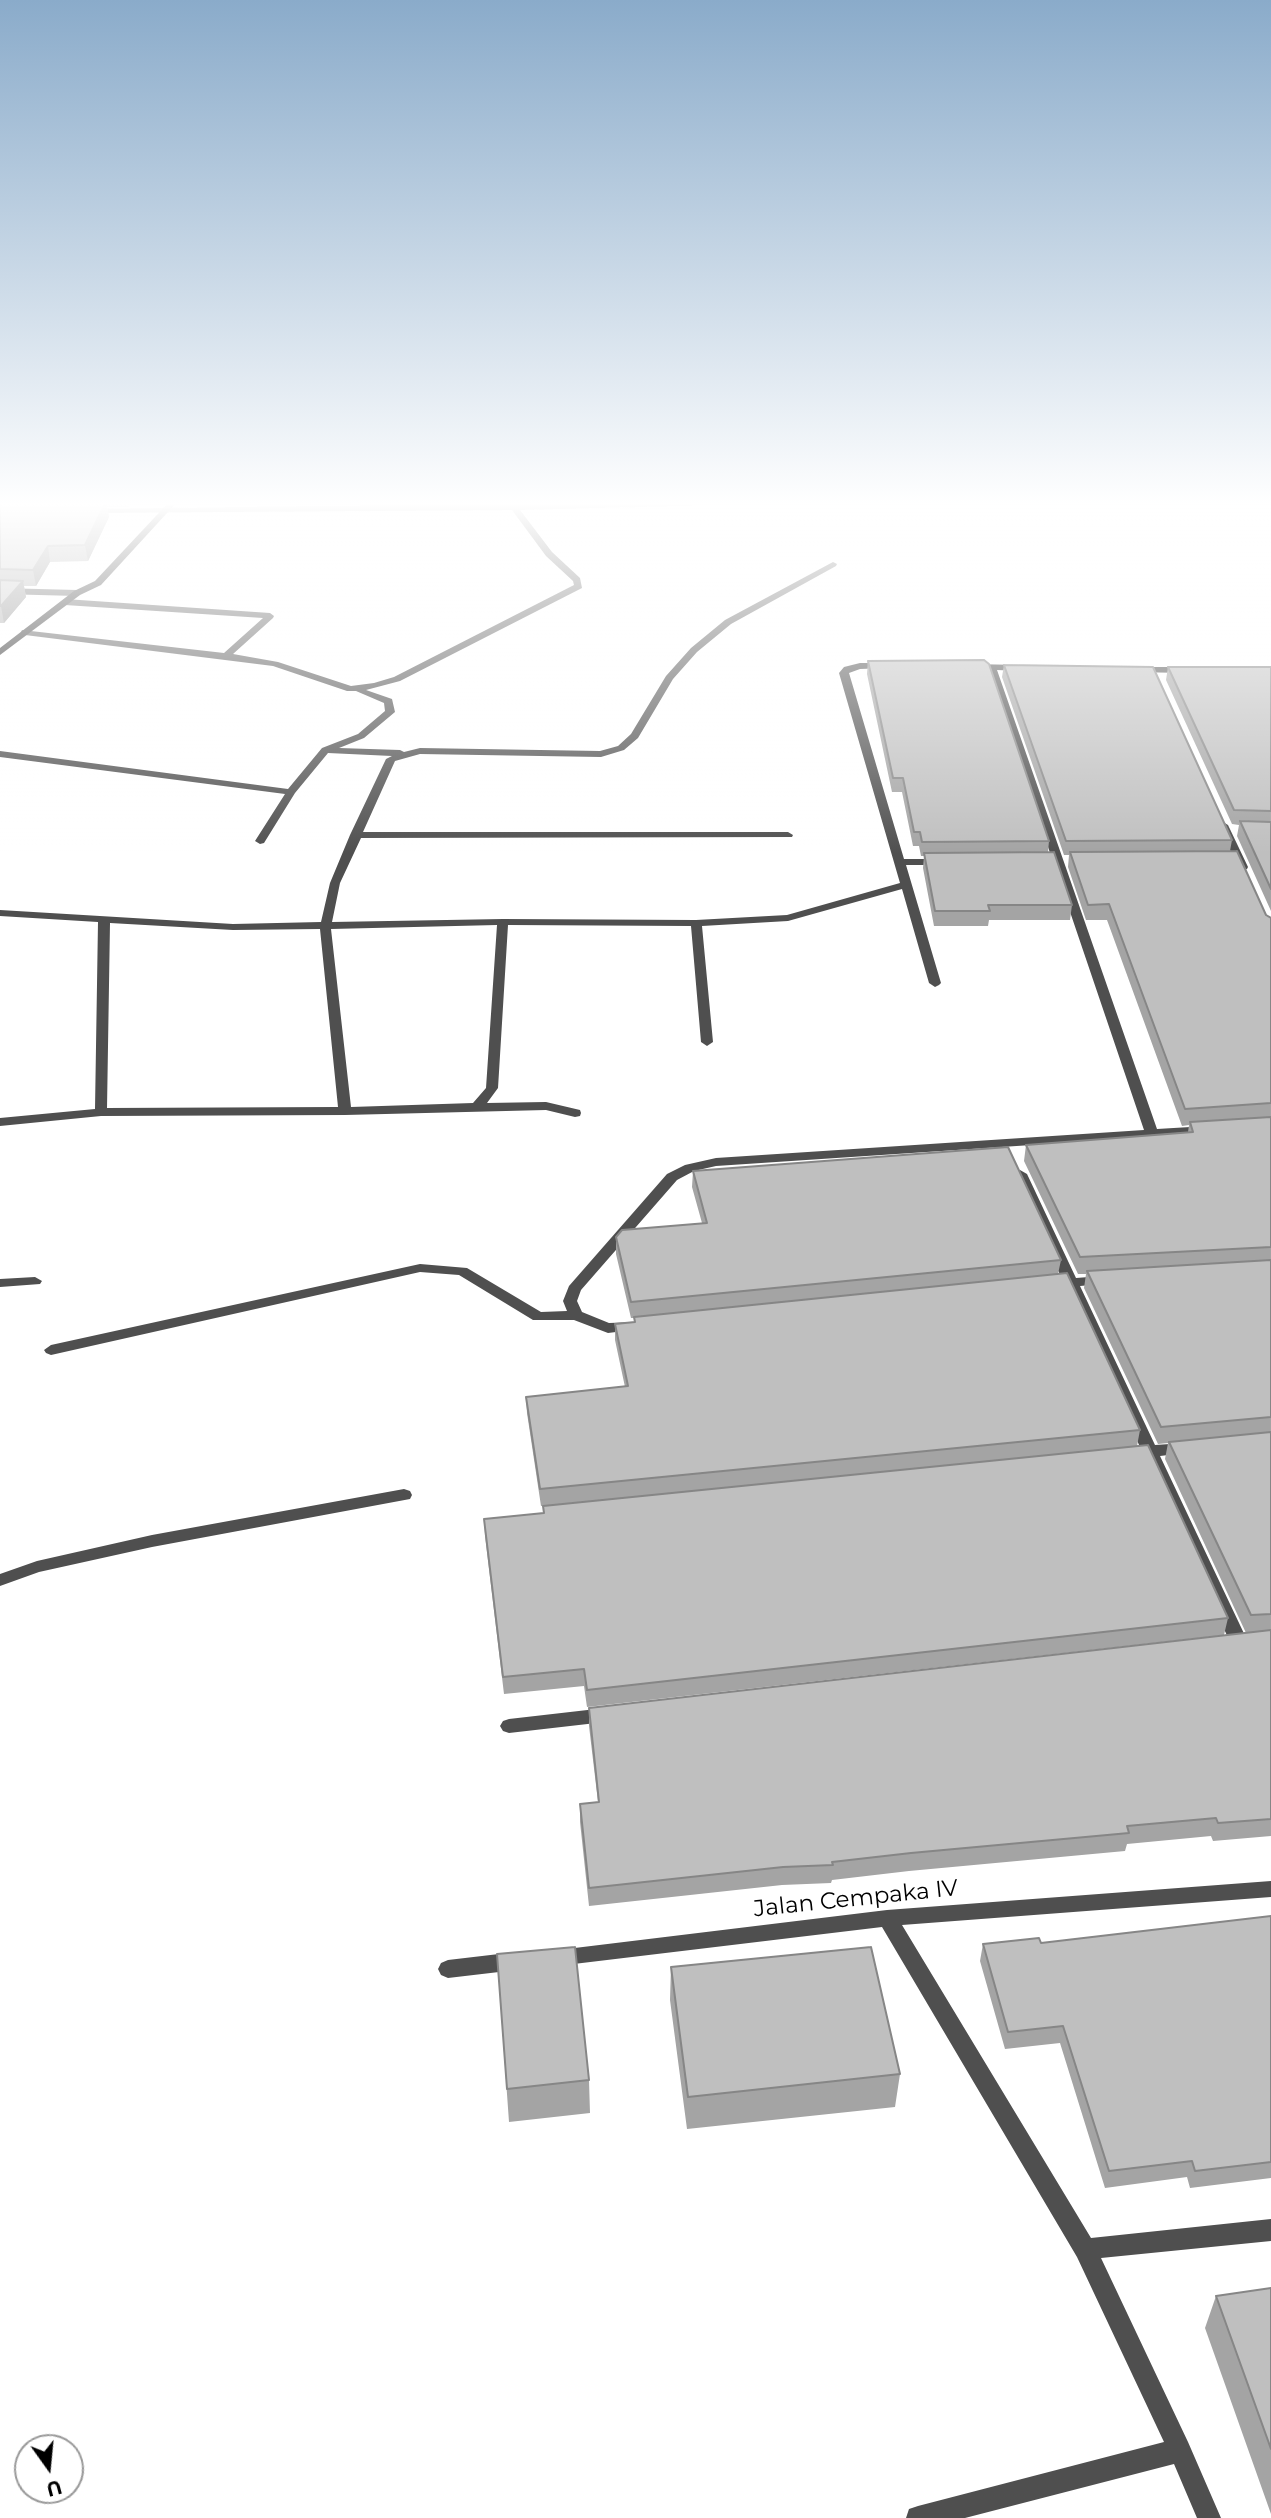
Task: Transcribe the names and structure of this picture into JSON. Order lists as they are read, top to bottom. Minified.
{"streets":{"street":["Jalan Cempaka IV"]},"north":"bottom"}
